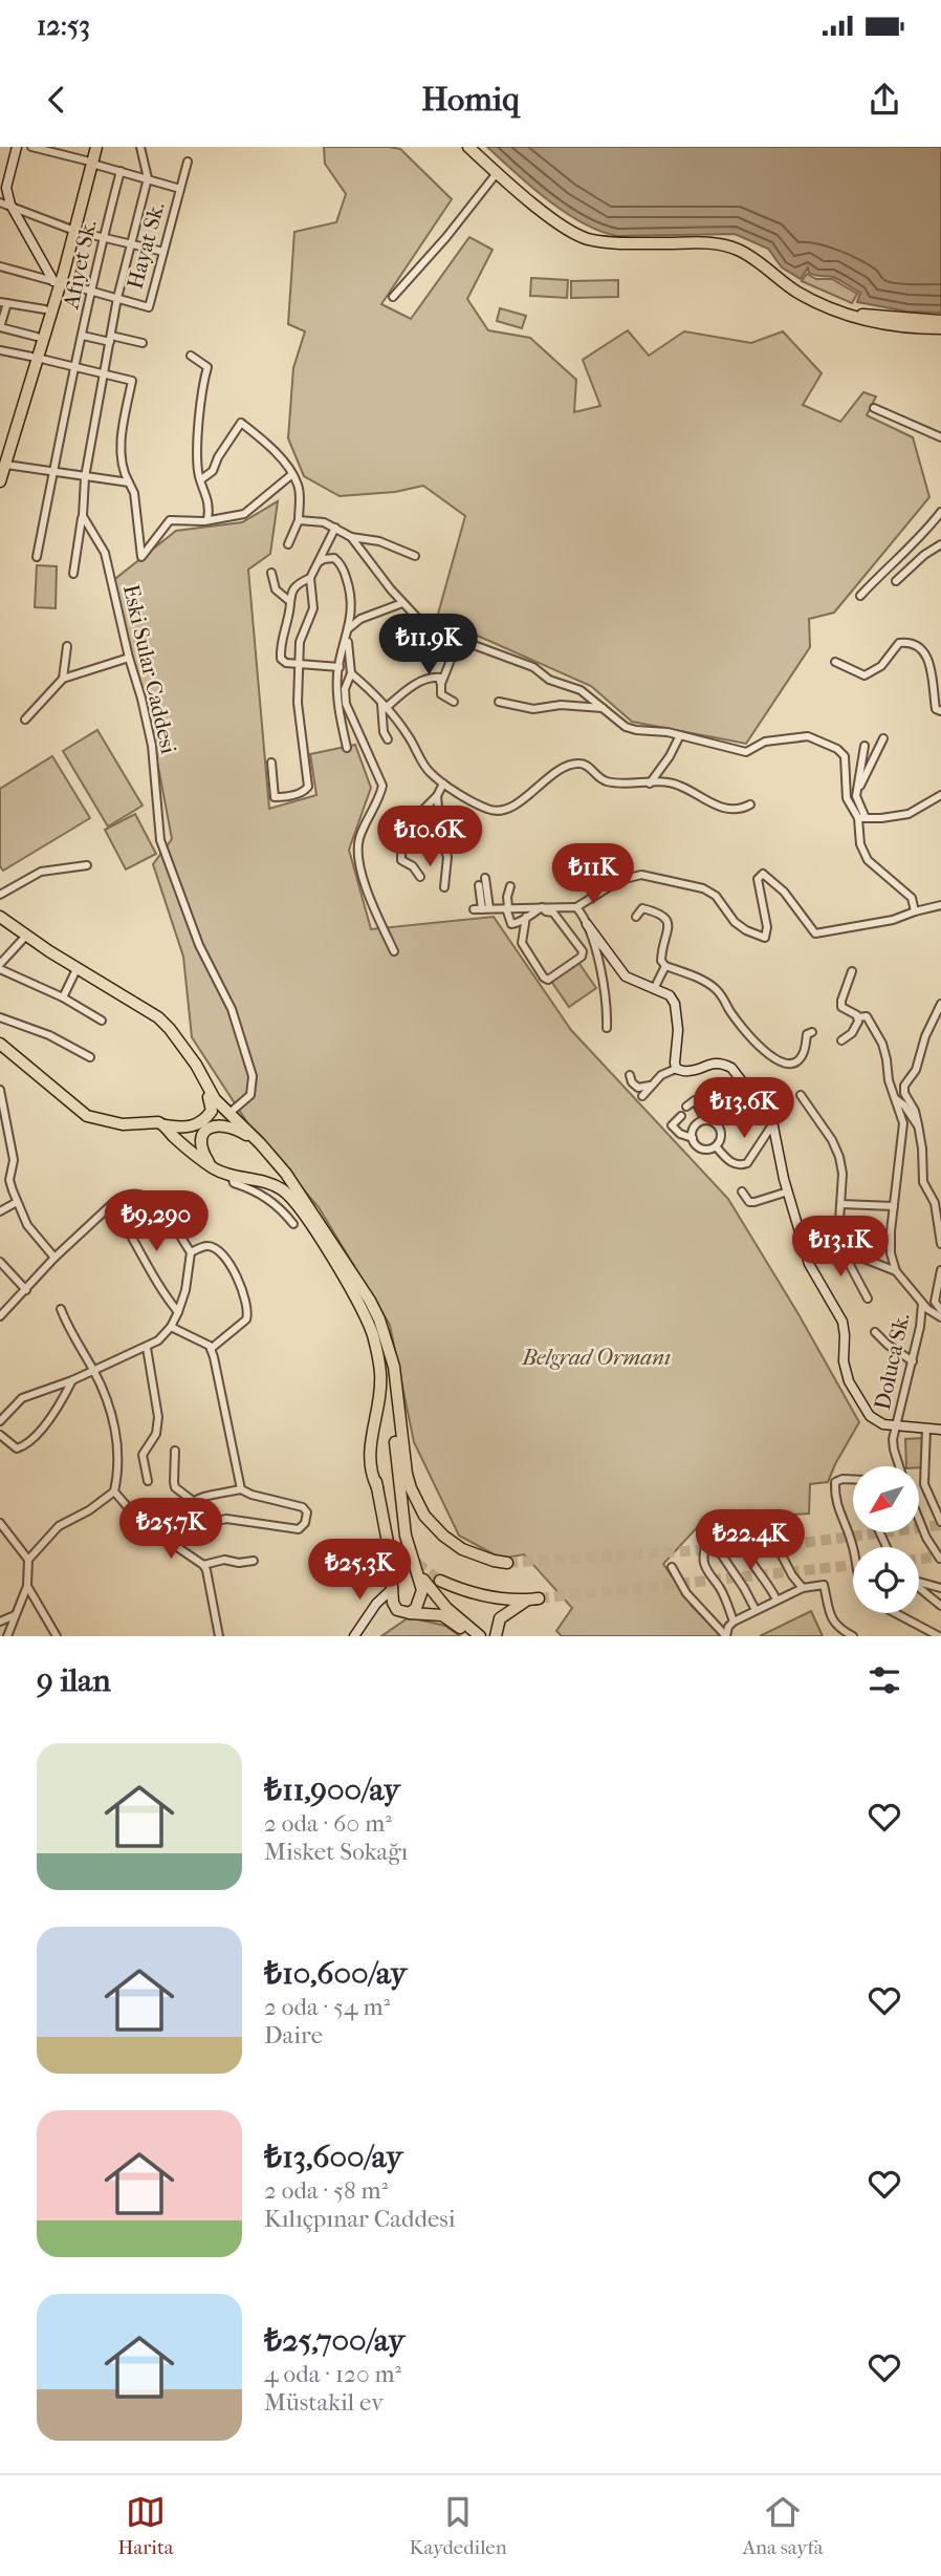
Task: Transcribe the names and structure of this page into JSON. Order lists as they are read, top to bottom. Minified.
{"streets":{"street":["Hayat Sk.","Afiyet Sk.","Eski Sular Caddesi","Doluca Sk."]},"parks":["Belgrad Ormanı"],"north":"bottom left","page":{"status":"12:53","header":"Homiq","price":["₺11.9K","₺10.6K","₺11K","₺13.6K","₺9,290","₺13.1K","₺25.7K","₺22.4K","₺25.3K"],"heading":"9 ilan","list":[{"name":"₺11,900/ay","note":"2 oda · 60 m² · Misket Sokağı"},{"name":"₺10,600/ay","note":"2 oda · 54 m² · Daire"},{"name":"₺13,600/ay","note":"2 oda · 58 m² · Kılıçpınar Caddesi"},{"name":"₺25,700/ay","note":"4 oda · 120 m² · Müstakil ev"}],"tabs":["Harita","Kaydedilen","Ana sayfa"]}}
